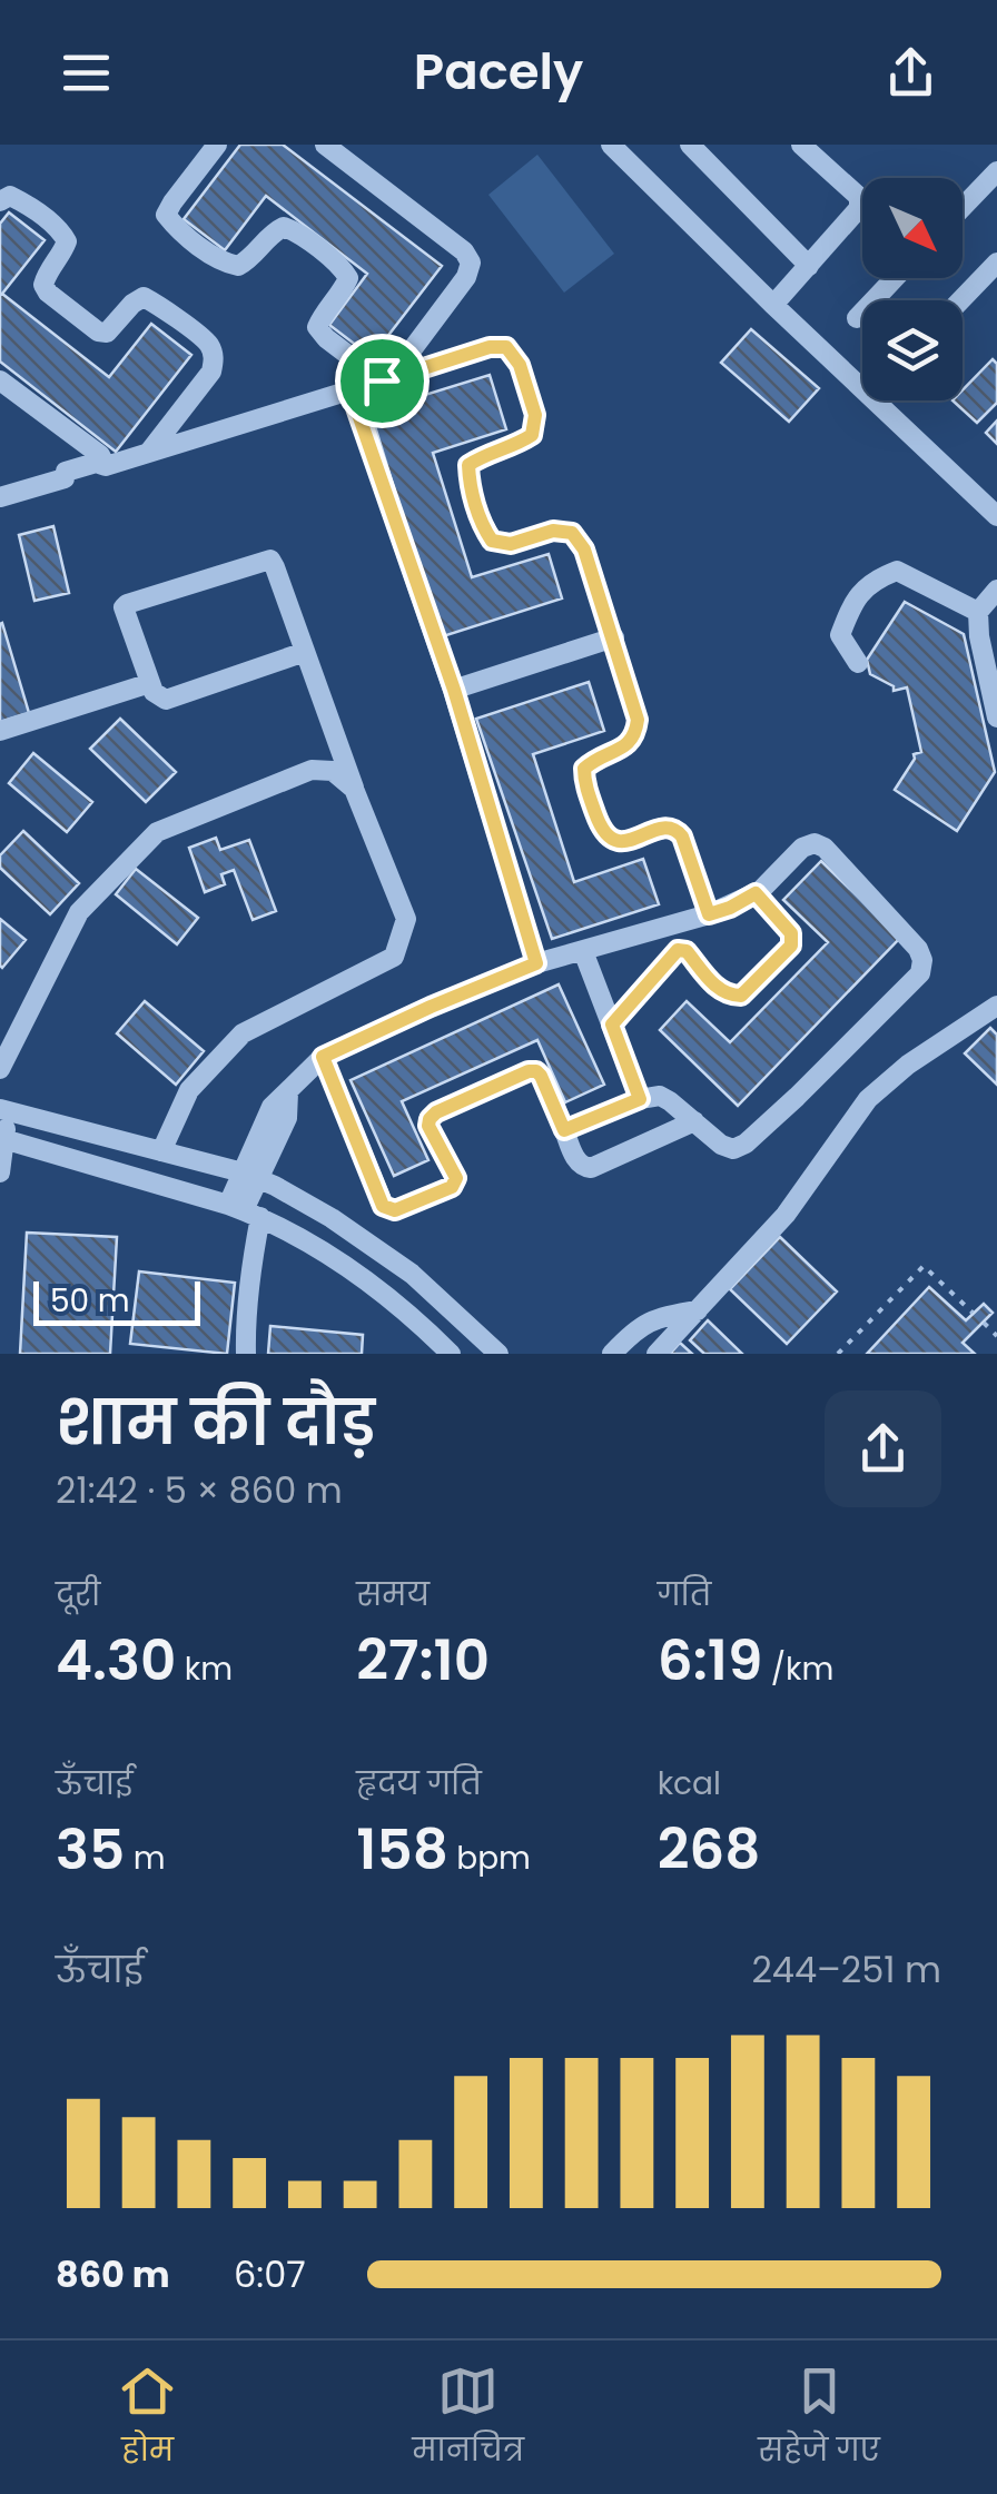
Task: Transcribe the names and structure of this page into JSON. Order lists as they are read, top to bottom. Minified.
{"scale_bar":"50 m","north":"bottom right","page":{"header":"Pacely","scale":"50 m","heading":["शाम की दौड़","21:42 · 5 × 860 m"],"stats":[["दूरी","4.30 km"],["समय","27:10"],["गति","6:19 /km"],["ऊँचाई","35 m"],["हृदय गति","158 bpm"],["kcal","268"]],"chart":["ऊँचाई","244–251 m"],"list":[{"name":"860 m","note":"6:07"}],"tabs":["होम","मानचित्र","सहेजे गए"]}}
